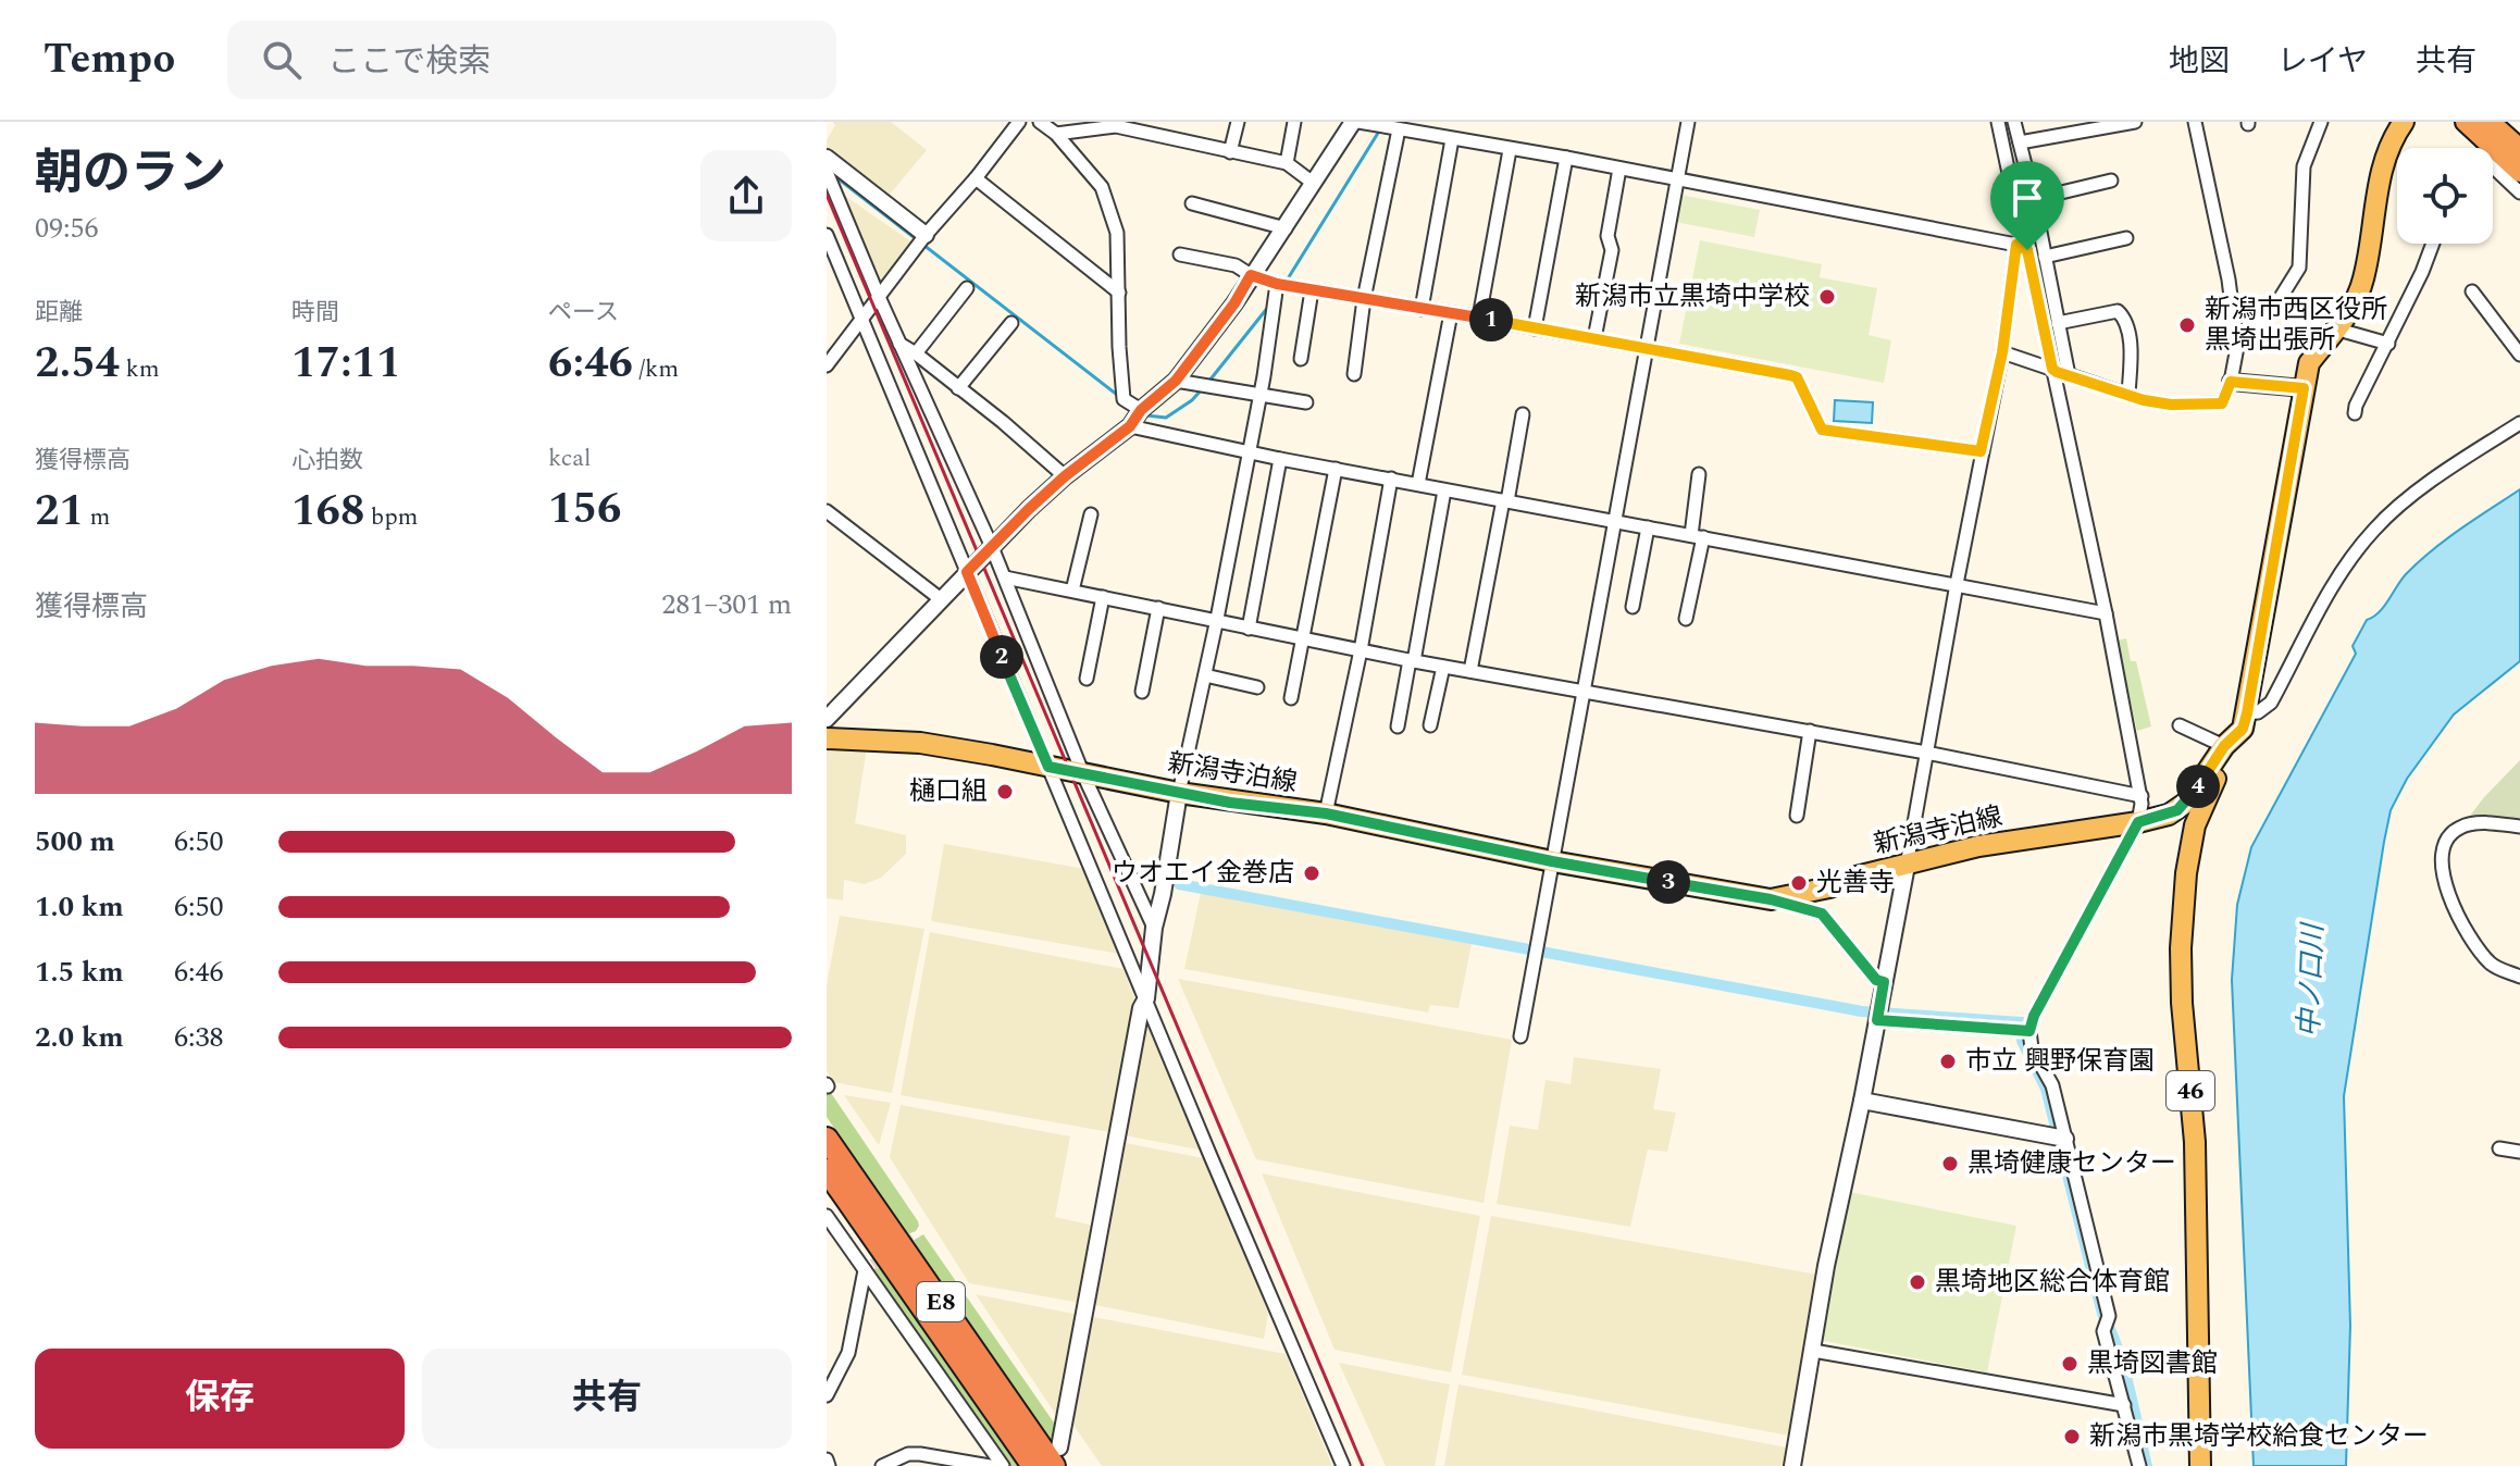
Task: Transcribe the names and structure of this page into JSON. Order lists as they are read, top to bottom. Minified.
{"streets":{"highway":["E8"],"main road":["新潟寺泊線","46"]},"crossings":[["新潟寺泊線","46"]],"water":["中ノ口川"],"places":["新潟市立黒埼中学校","新潟市西区役所 黒埼出張所","樋口組","ウオエイ金巻店","光善寺","市立 興野保育園","黒埼健康センター","黒埼地区総合体育館","黒埼図書館","新潟市黒埼学校給食センター"],"page":{"header":"Tempo","search":"ここで検索","nav":["地図","レイヤ","共有"],"heading":["朝のラン","09:56"],"stats":[["距離","2.54 km"],["時間","17:11"],["ペース","6:46 /km"],["獲得標高","21 m"],["心拍数","168 bpm"],["kcal","156"]],"pins":["1","2","4","3"],"chart":["獲得標高","281–301 m"],"list":[{"name":"500 m","note":"6:50"},{"name":"1.0 km","note":"6:50"},{"name":"1.5 km","note":"6:46"},{"name":"2.0 km","note":"6:38"}],"buttons":["保存","共有"]}}
